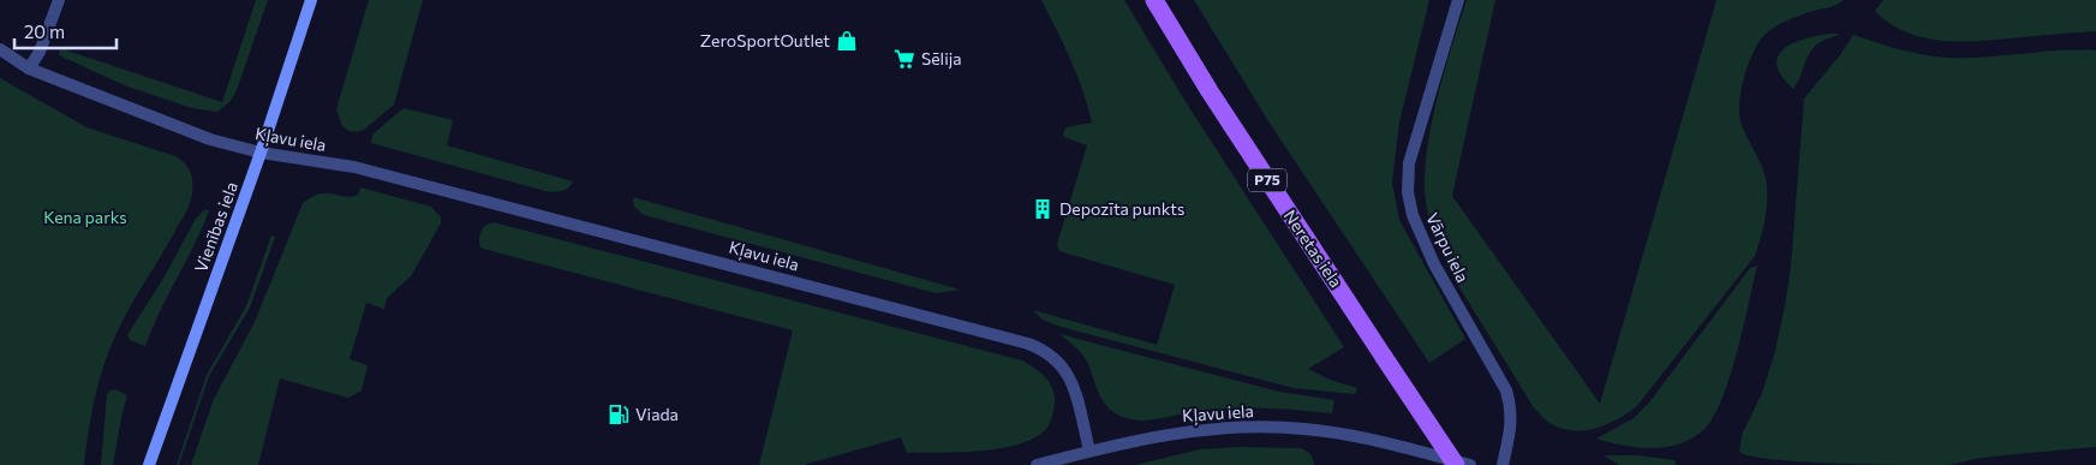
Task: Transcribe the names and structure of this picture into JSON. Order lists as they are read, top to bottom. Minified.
{"streets":{"main road":["P75","Vienības iela","Neretas iela"],"street":["Kļavu iela","Vārpu iela"]},"crossings":[["Kļavu iela","Vienības iela"]],"parks":["Kena parks"],"places":{"shop":["ZeroSportOutlet"],"supermarket":["Sēlija"],"building":["Depozīta punkts"],"fuel station":["Viada"]},"scale_bar":"20 m"}
